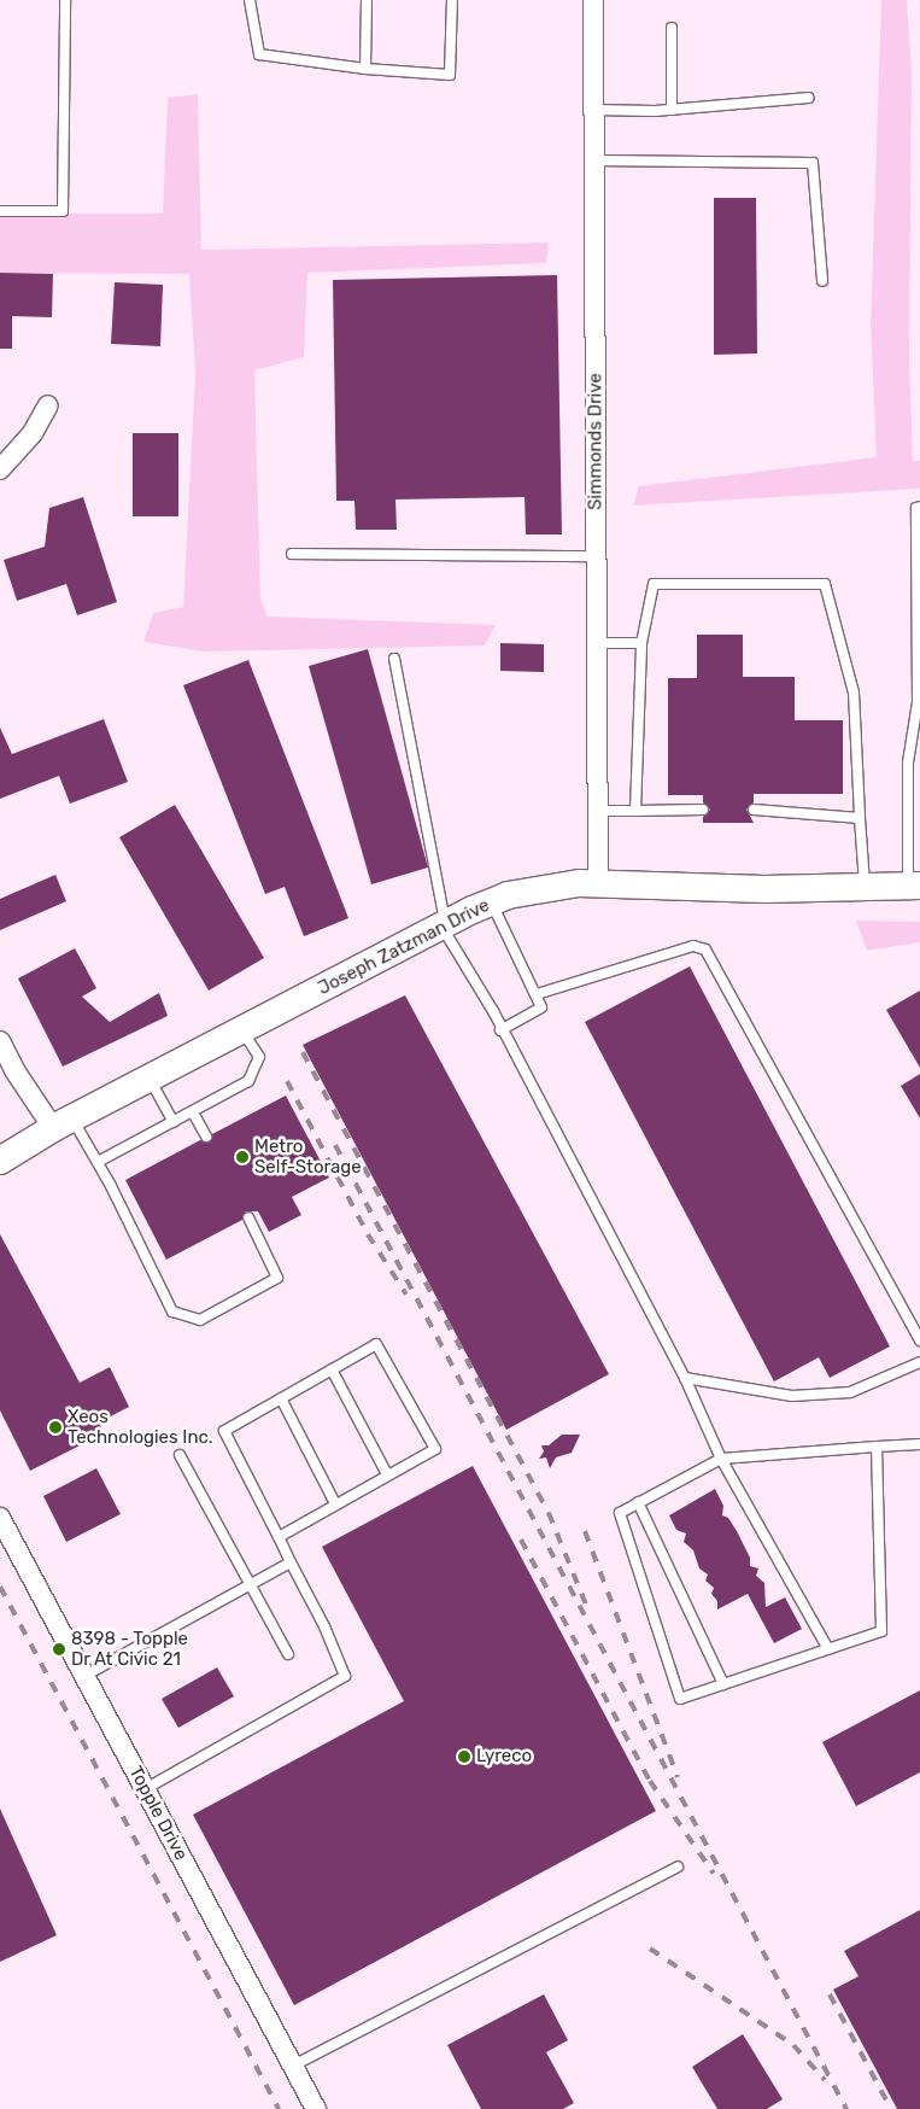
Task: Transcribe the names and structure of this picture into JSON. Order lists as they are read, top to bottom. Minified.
{"streets":{"street":["Simmonds Drive","Joseph Zatzman Drive","Topple Drive"]},"crossings":[["Simmonds Drive","Joseph Zatzman Drive"]],"places":["Metro Self-Storage","Xeos Technologies Inc.","8398 - Topple Dr At Civic 21","Lyreco"]}
